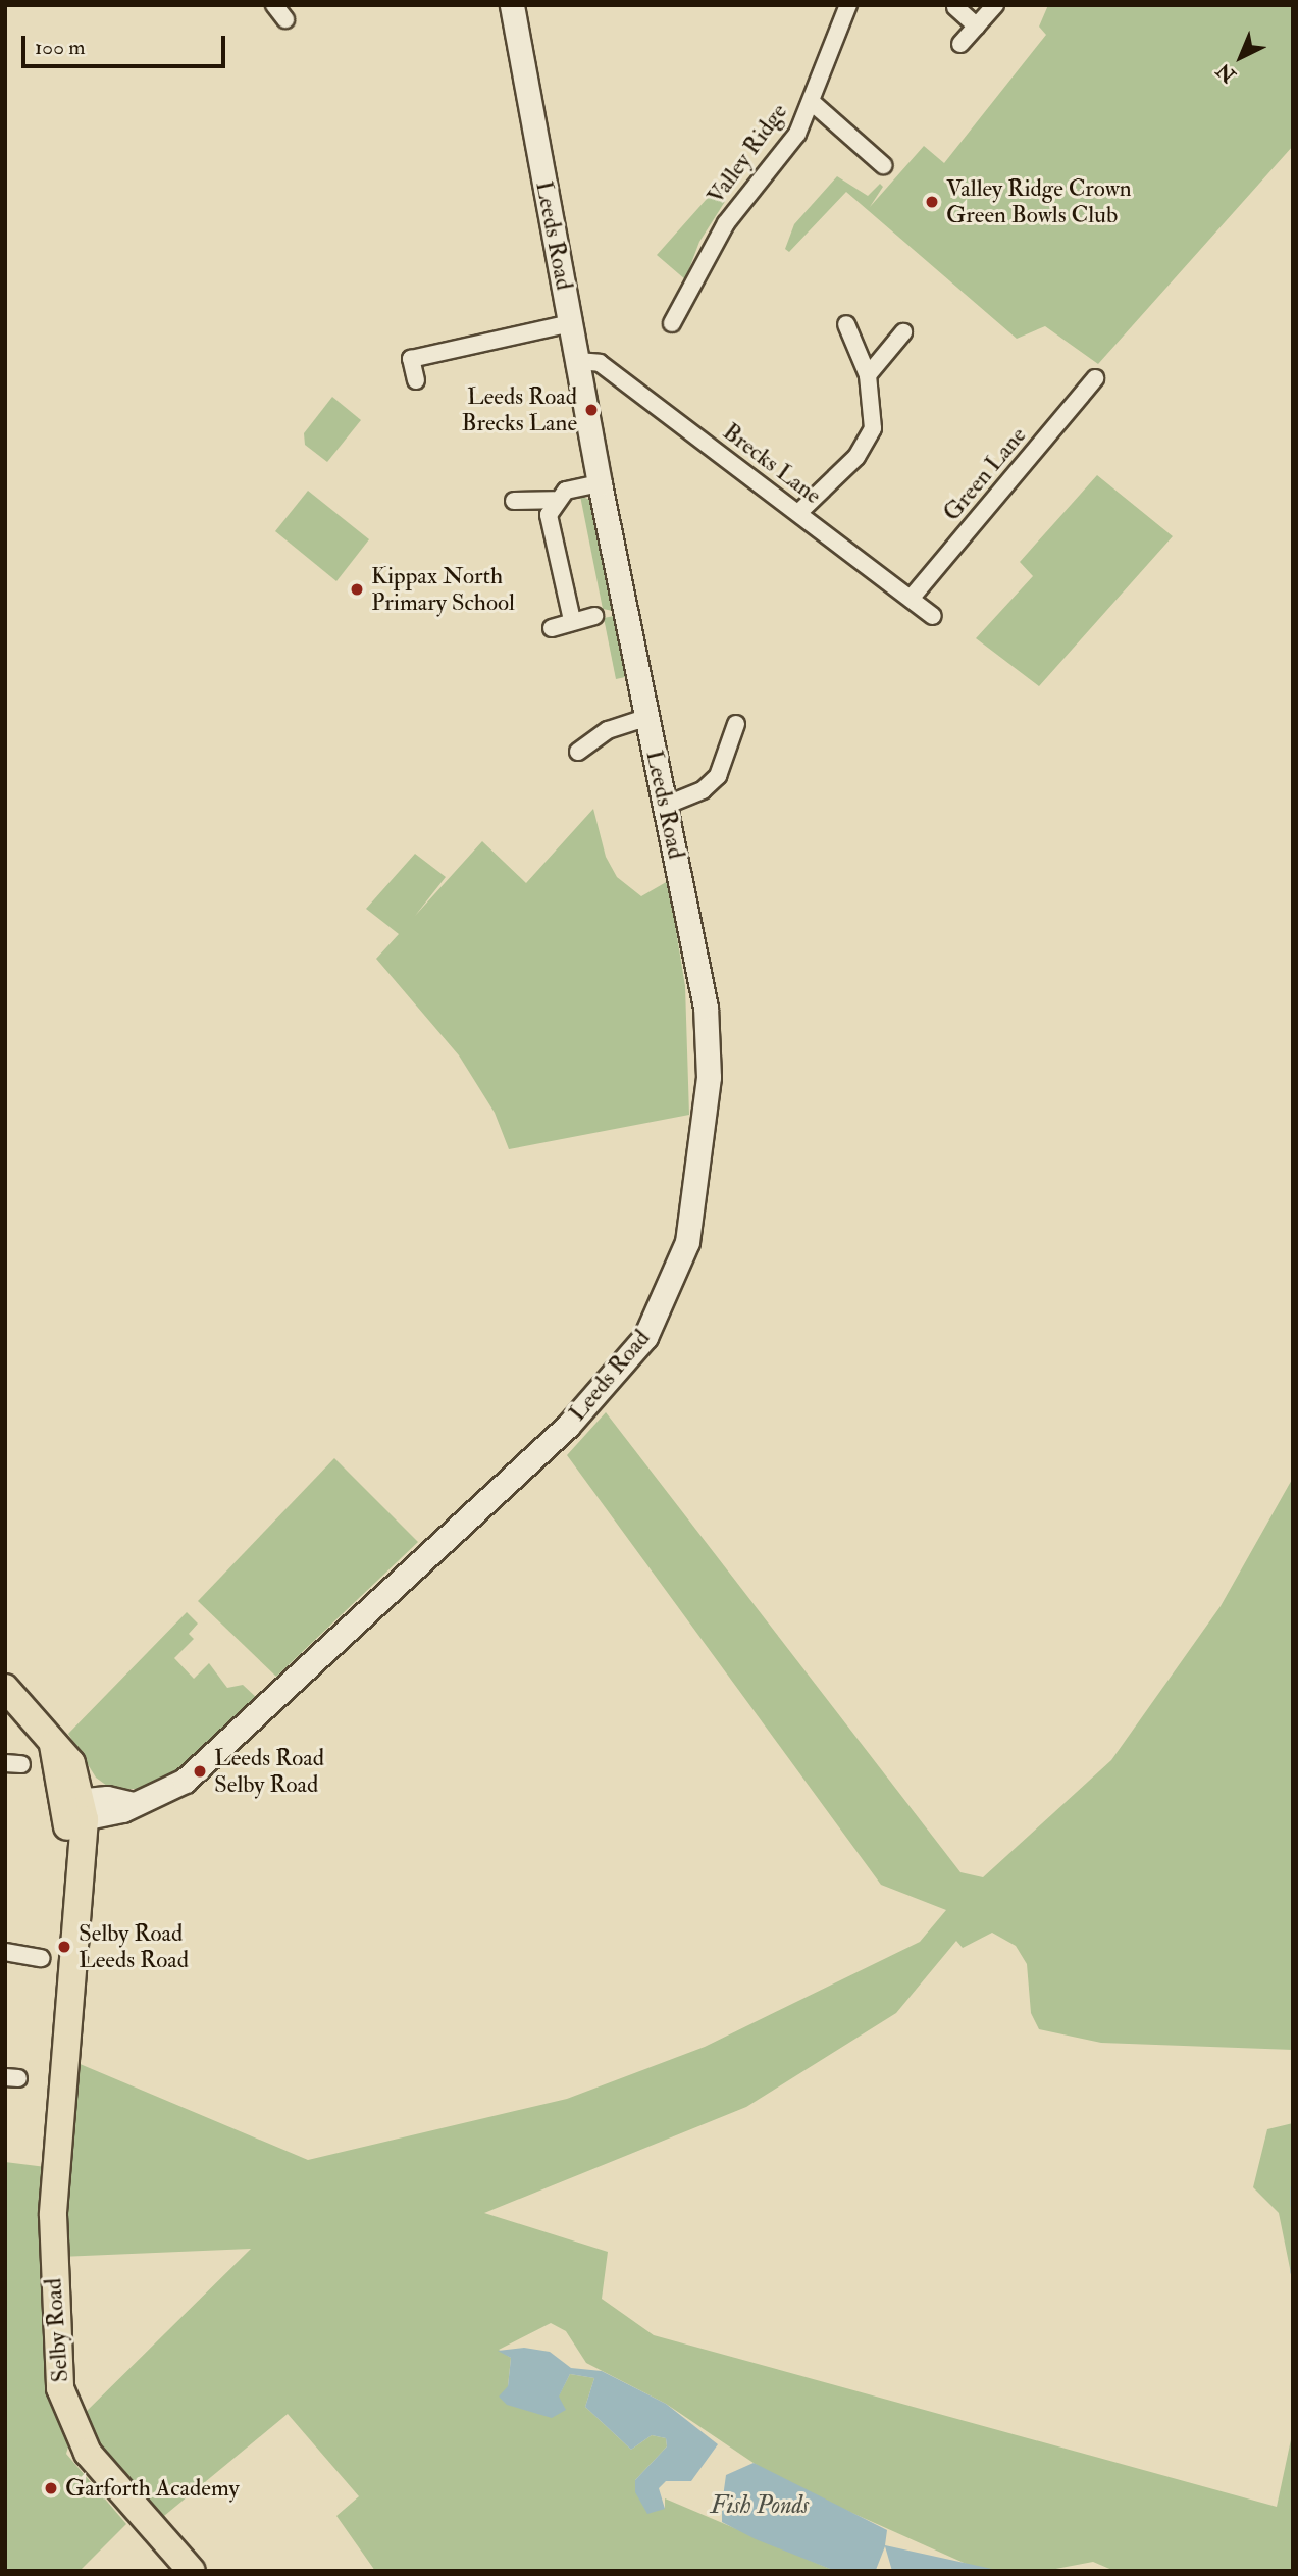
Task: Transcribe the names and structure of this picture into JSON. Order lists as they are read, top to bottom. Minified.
{"streets":{"highway":["Selby Road"],"main road":["Leeds Road"],"street":["Valley Ridge","Brecks Lane","Green Lane"]},"crossings":[["Leeds Road","Brecks Lane"],["Leeds Road","Selby Road"],["Brecks Lane","Green Lane"]],"water":["Fish Ponds"],"places":["Valley Ridge Crown Green Bowls Club","Leeds Road Brecks Lane","Kippax North Primary School","Leeds Road Selby Road","Selby Road Leeds Road","Garforth Academy"],"scale_bar":"100 m","north":"bottom left"}
